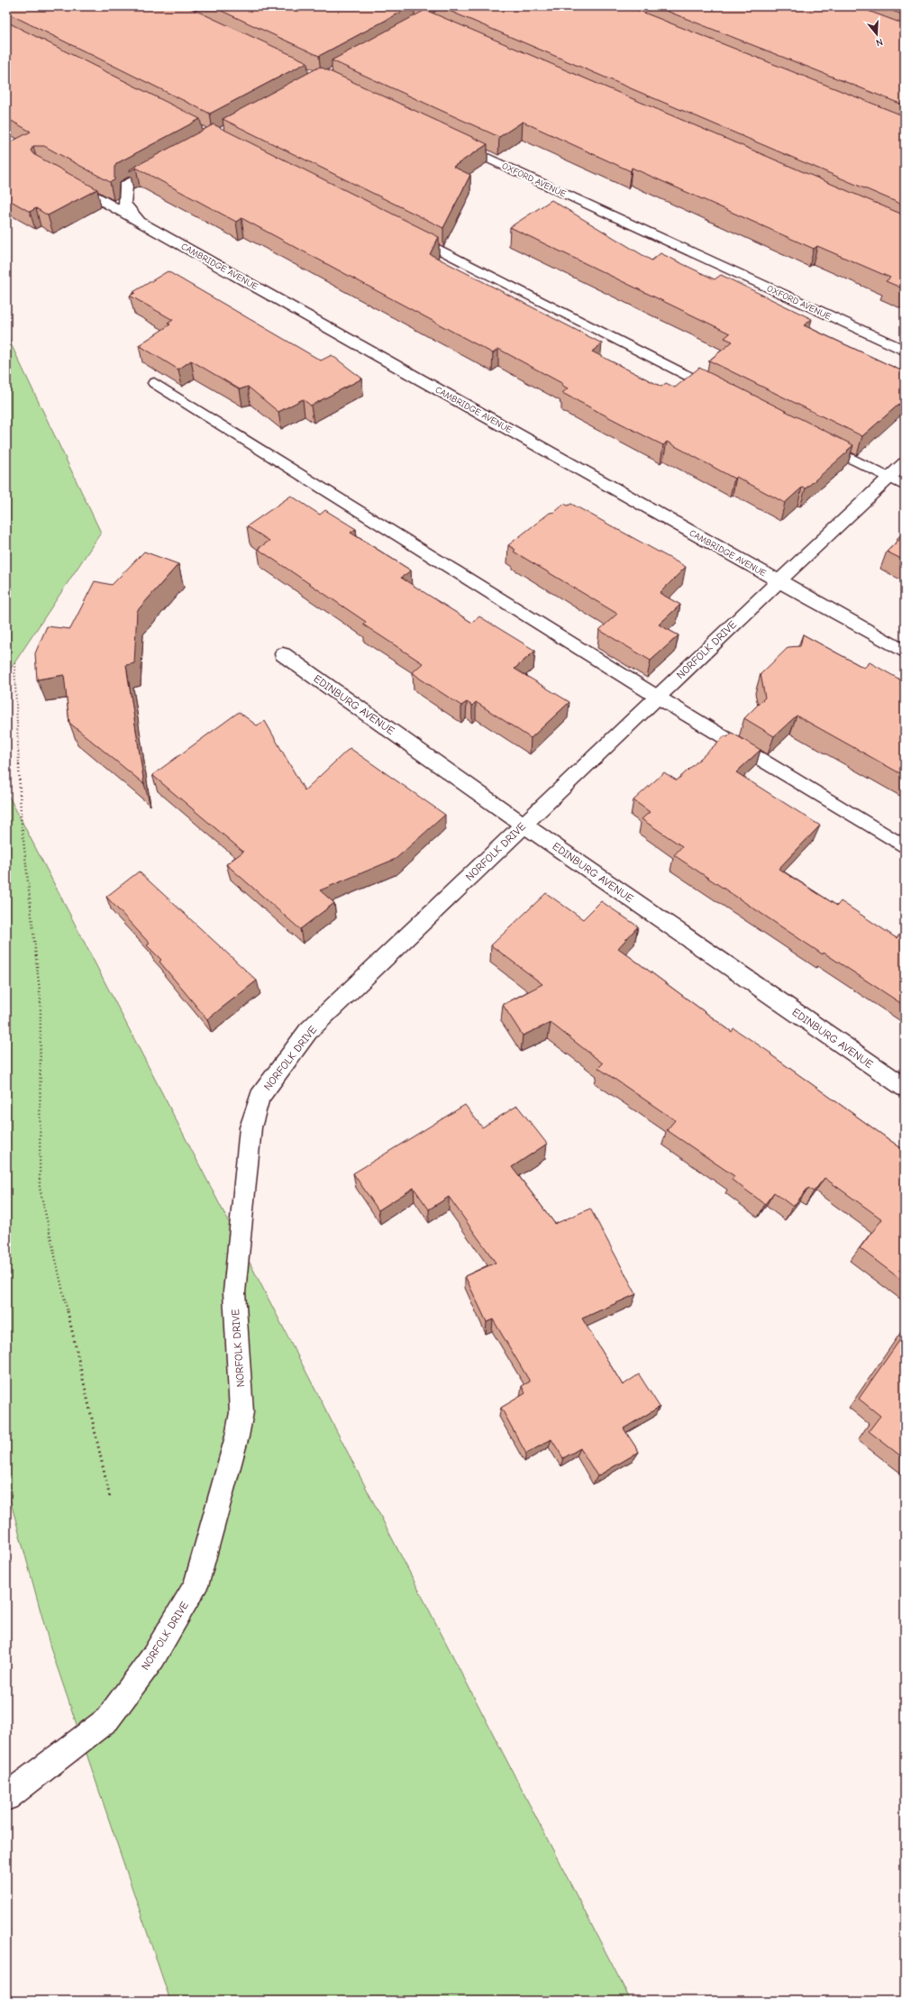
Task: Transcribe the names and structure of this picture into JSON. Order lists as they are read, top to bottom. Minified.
{"streets":{"street":["OXFORD AVENUE","CAMBRIDGE AVENUE","NORFOLK DRIVE","EDINBURG AVENUE"]},"crossings":[["CAMBRIDGE AVENUE","NORFOLK DRIVE"],["NORFOLK DRIVE","EDINBURG AVENUE"]],"north":"bottom"}
